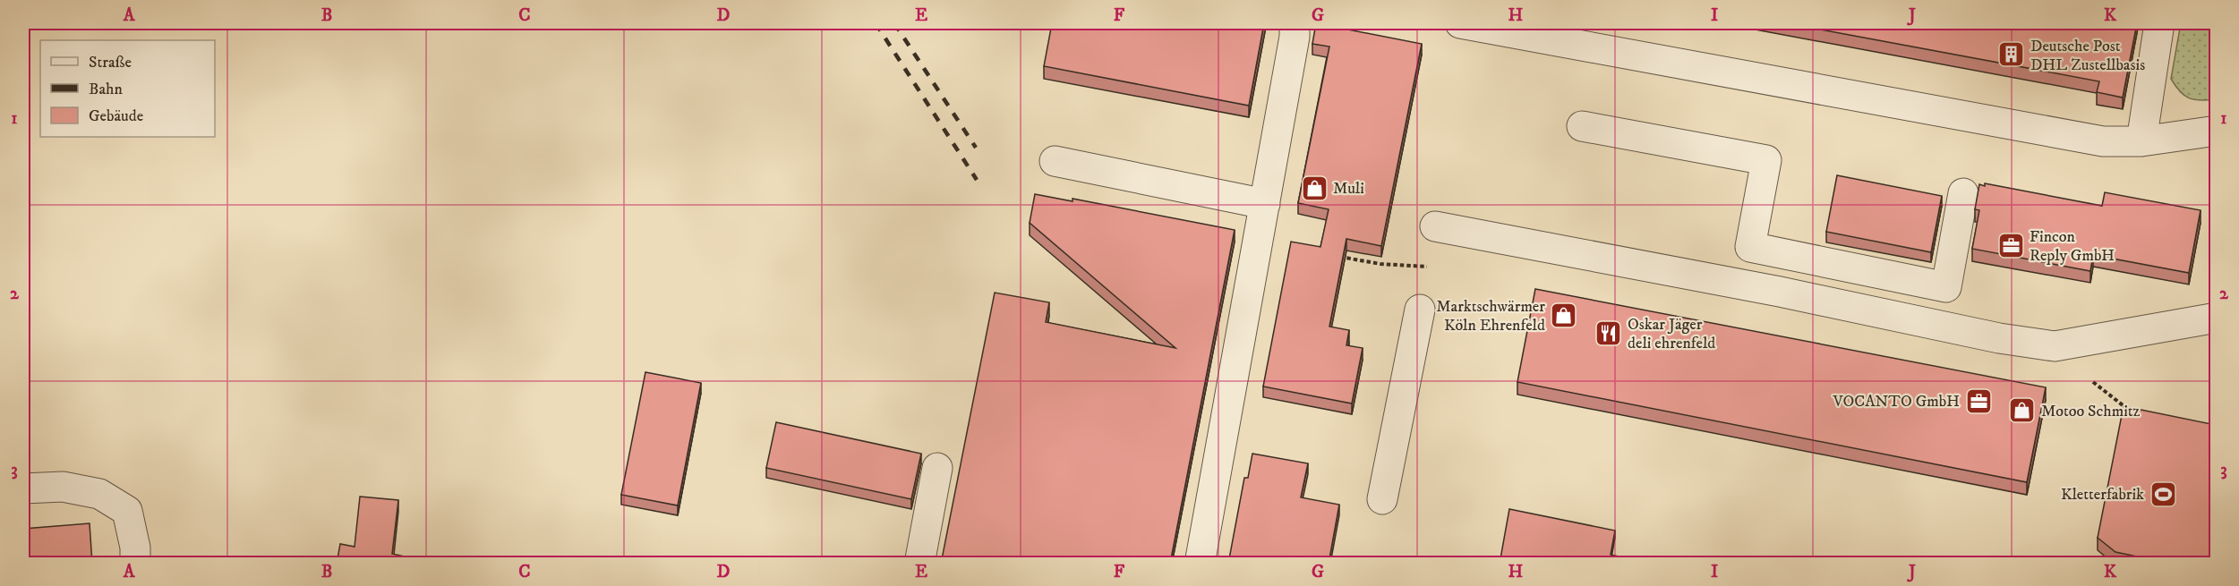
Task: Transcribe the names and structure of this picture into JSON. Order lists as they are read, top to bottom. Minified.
{"places":{"building":["Deutsche Post DHL Zustellbasis"],"shop":["Muli","Marktschwärmer Köln Ehrenfeld","Motoo Schmitz"],"office":["Fincon Reply GmbH","VOCANTO GmbH"],"restaurant":["Oskar Jäger deli ehrenfeld"],"sports":["Kletterfabrik"]},"legend":["Straße","Bahn","Gebäude"],"grid":{"columns":["A","B","C","D","E","F","G","H","I","J","K"],"rows":["1","2","3"]}}
